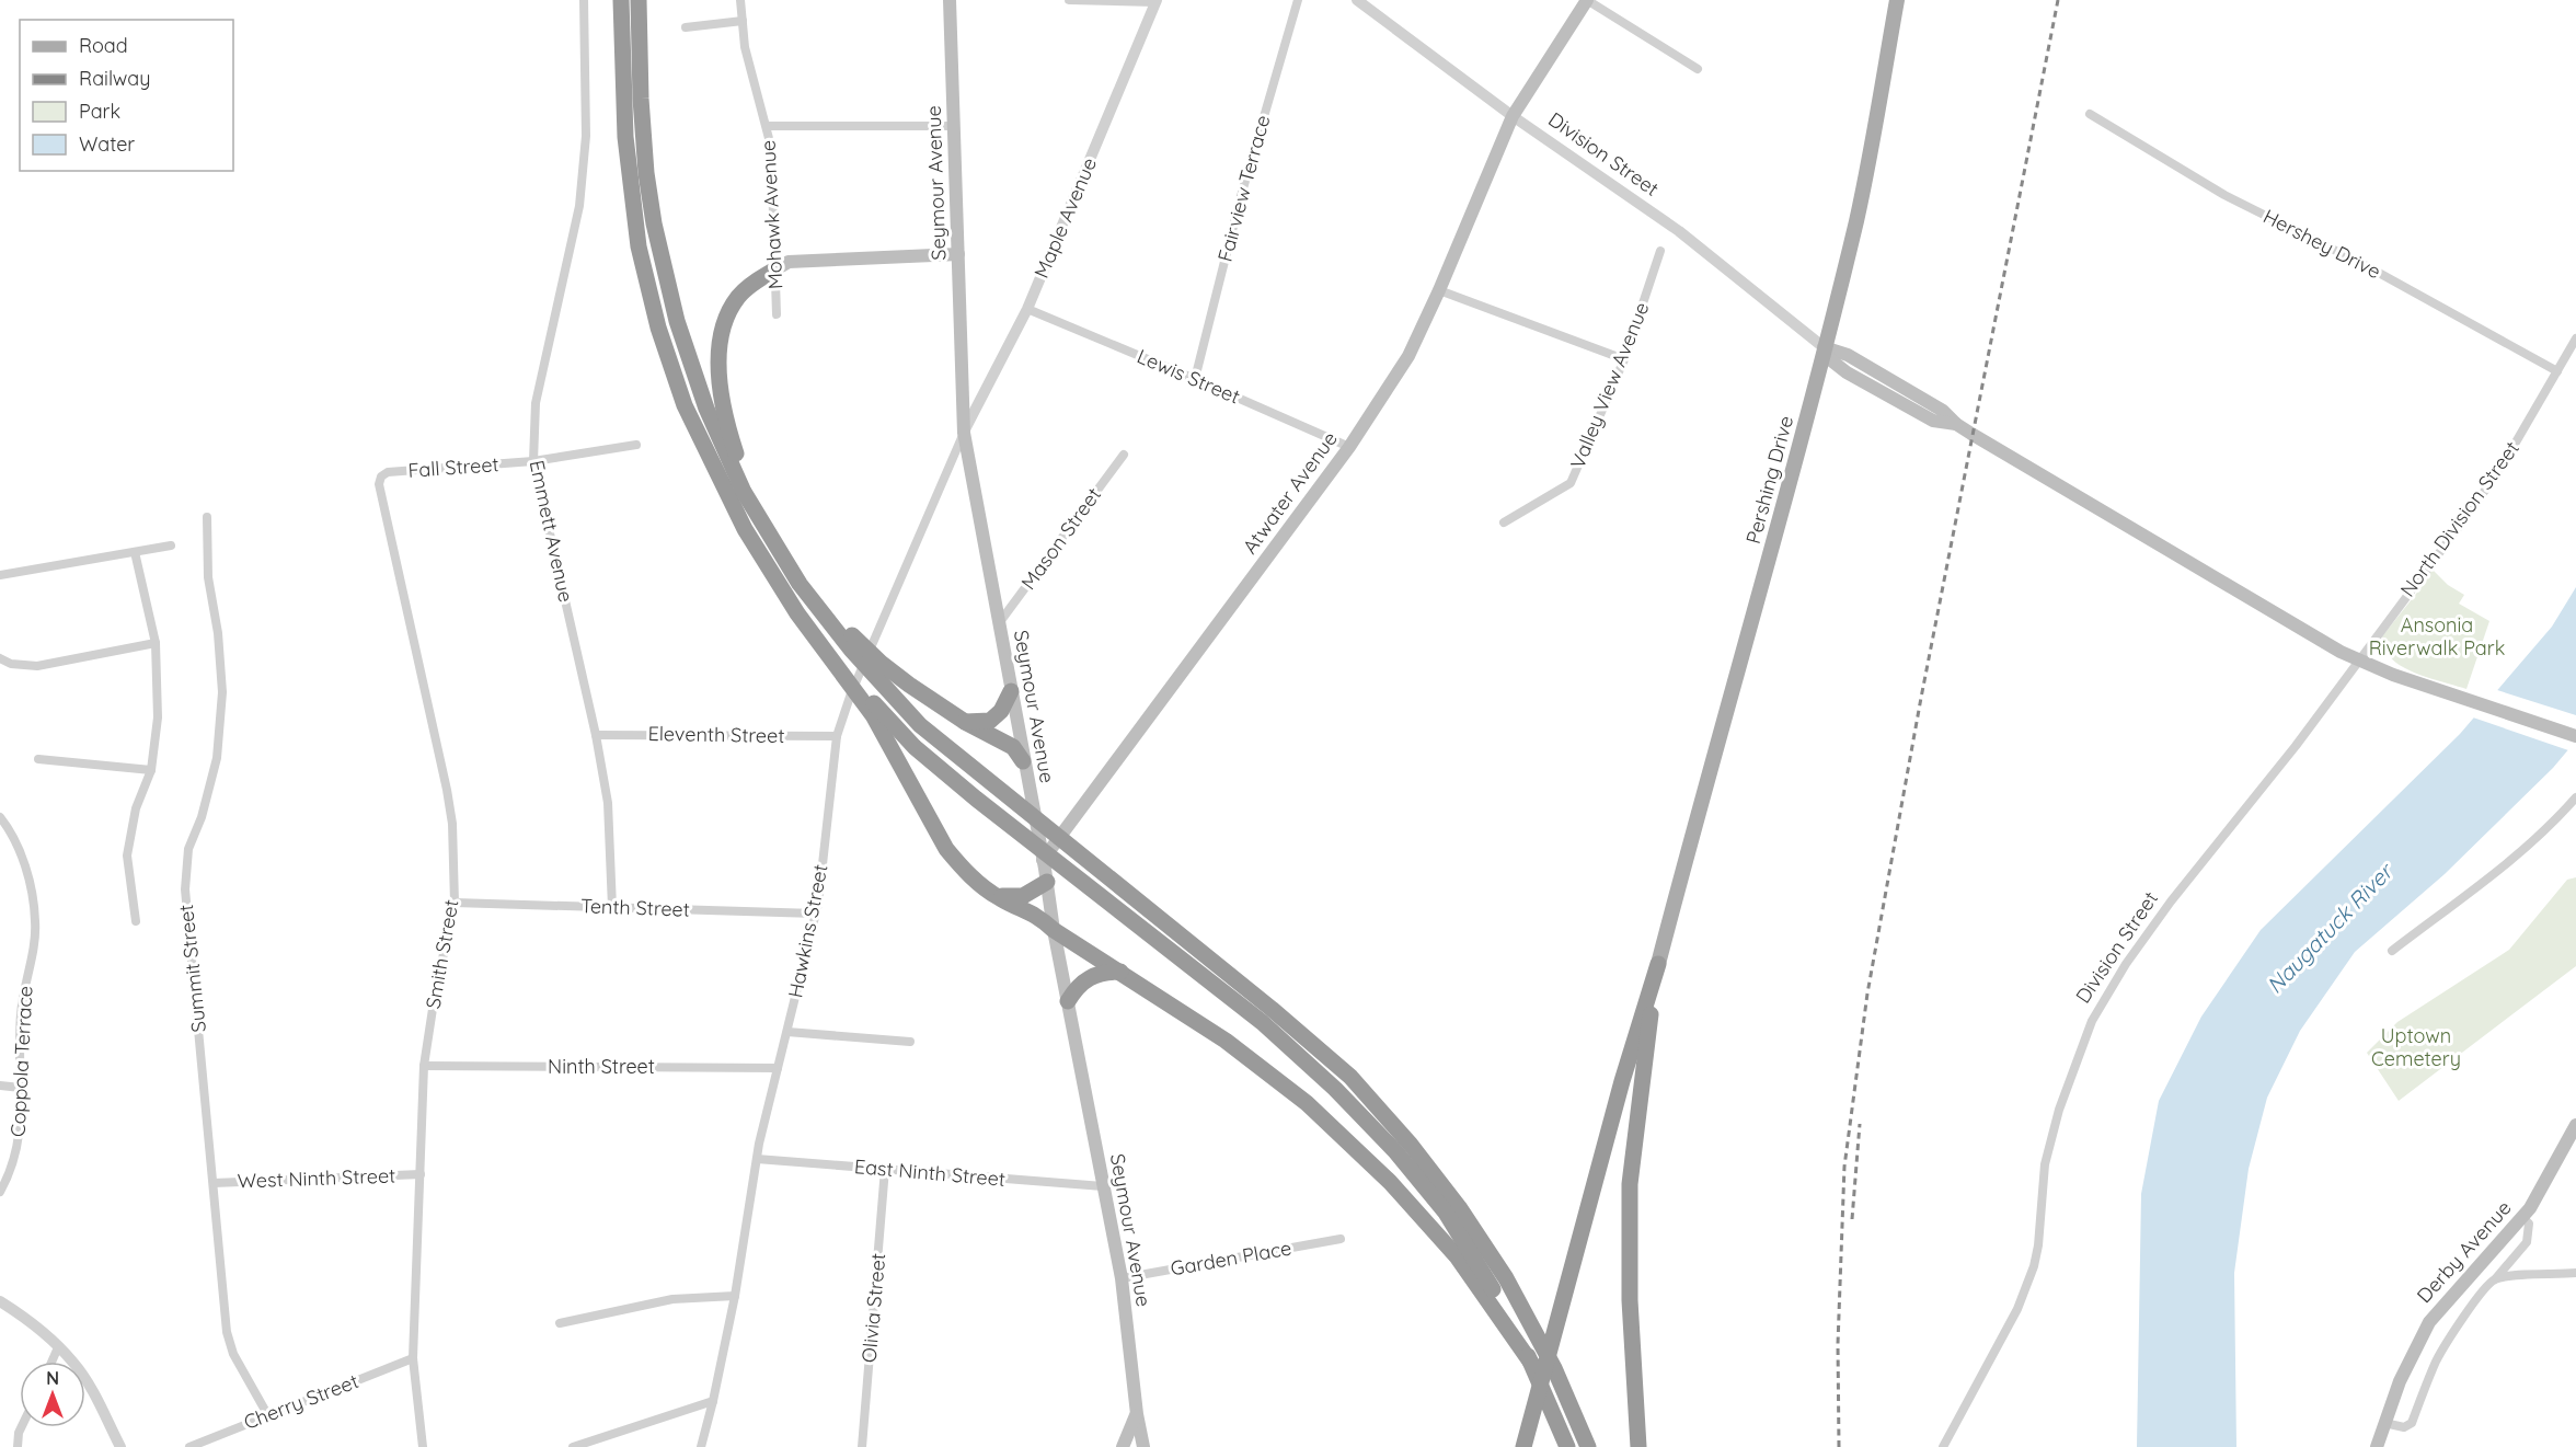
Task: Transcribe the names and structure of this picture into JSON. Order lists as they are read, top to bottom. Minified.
{"streets":{"main road":["Division Street","Seymour Avenue","Pershing Drive","Atwater Avenue","Derby Avenue"],"street":["Fairview Terrace","Mohawk Avenue","Maple Avenue","Hershey Drive","Lewis Street","Valley View Avenue","Fall Street","North Division Street","Emmett Avenue","Mason Street","Eleventh Street","Tenth Street","Hawkins Street","Smith Street","Summit Street","Coppola Terrace","Ninth Street","East Ninth Street","West Ninth Street","Garden Place","Olivia Street","Cherry Street"]},"crossings":[["Division Street","Pershing Drive"],["Division Street","Atwater Avenue"],["Division Street","North Division Street"],["Seymour Avenue","Maple Avenue"],["Seymour Avenue","Atwater Avenue"],["Seymour Avenue","Mason Street"],["Seymour Avenue","Hawkins Street"],["Seymour Avenue","East Ninth Street"],["Seymour Avenue","Garden Place"],["Fairview Terrace","Lewis Street"],["Maple Avenue","Lewis Street"],["Maple Avenue","Hawkins Street"],["Hershey Drive","North Division Street"],["Lewis Street","Atwater Avenue"],["Fall Street","Emmett Avenue"],["Fall Street","Smith Street"],["Emmett Avenue","Eleventh Street"],["Emmett Avenue","Tenth Street"],["Eleventh Street","Hawkins Street"],["Tenth Street","Hawkins Street"],["Tenth Street","Smith Street"],["Hawkins Street","Ninth Street"],["Hawkins Street","East Ninth Street"],["Smith Street","Ninth Street"],["Smith Street","West Ninth Street"],["Smith Street","Cherry Street"],["Summit Street","West Ninth Street"],["Summit Street","Cherry Street"],["East Ninth Street","Olivia Street"]],"water":["Naugatuck River"],"parks":["Ansonia Riverwalk Park","Uptown Cemetery"],"legend":["Road","Railway","Park","Water"],"north":"top"}
